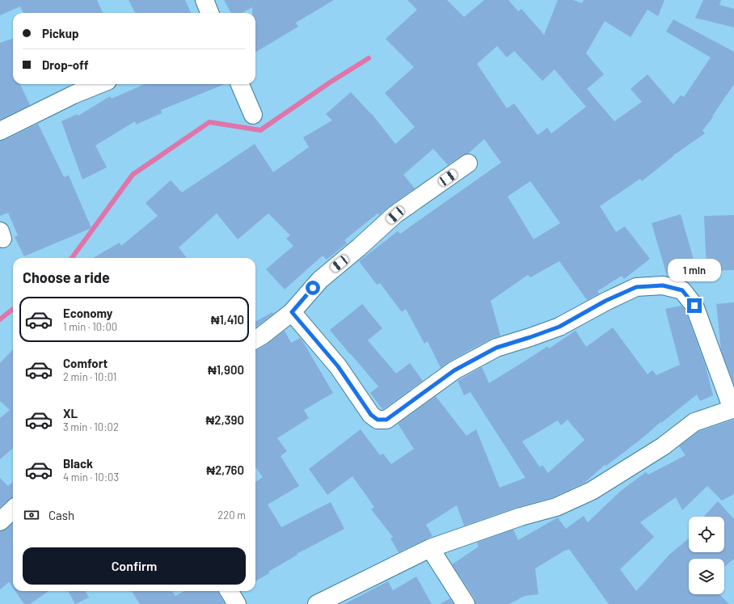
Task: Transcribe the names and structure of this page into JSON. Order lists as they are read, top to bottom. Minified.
{"page":{"banner":["Pickup","Drop-off"],"heading":"Choose a ride","bubble":"1 min","list":[{"name":"Economy","note":"1 min · 10:00","value":"₦1,410"},{"name":"Comfort","note":"2 min · 10:01","value":"₦1,900"},{"name":"XL","note":"3 min · 10:02","value":"₦2,390"},{"name":"Black","note":"4 min · 10:03","value":"₦2,760"}],"pay":["Cash","220 m"],"buttons":"Confirm"}}
